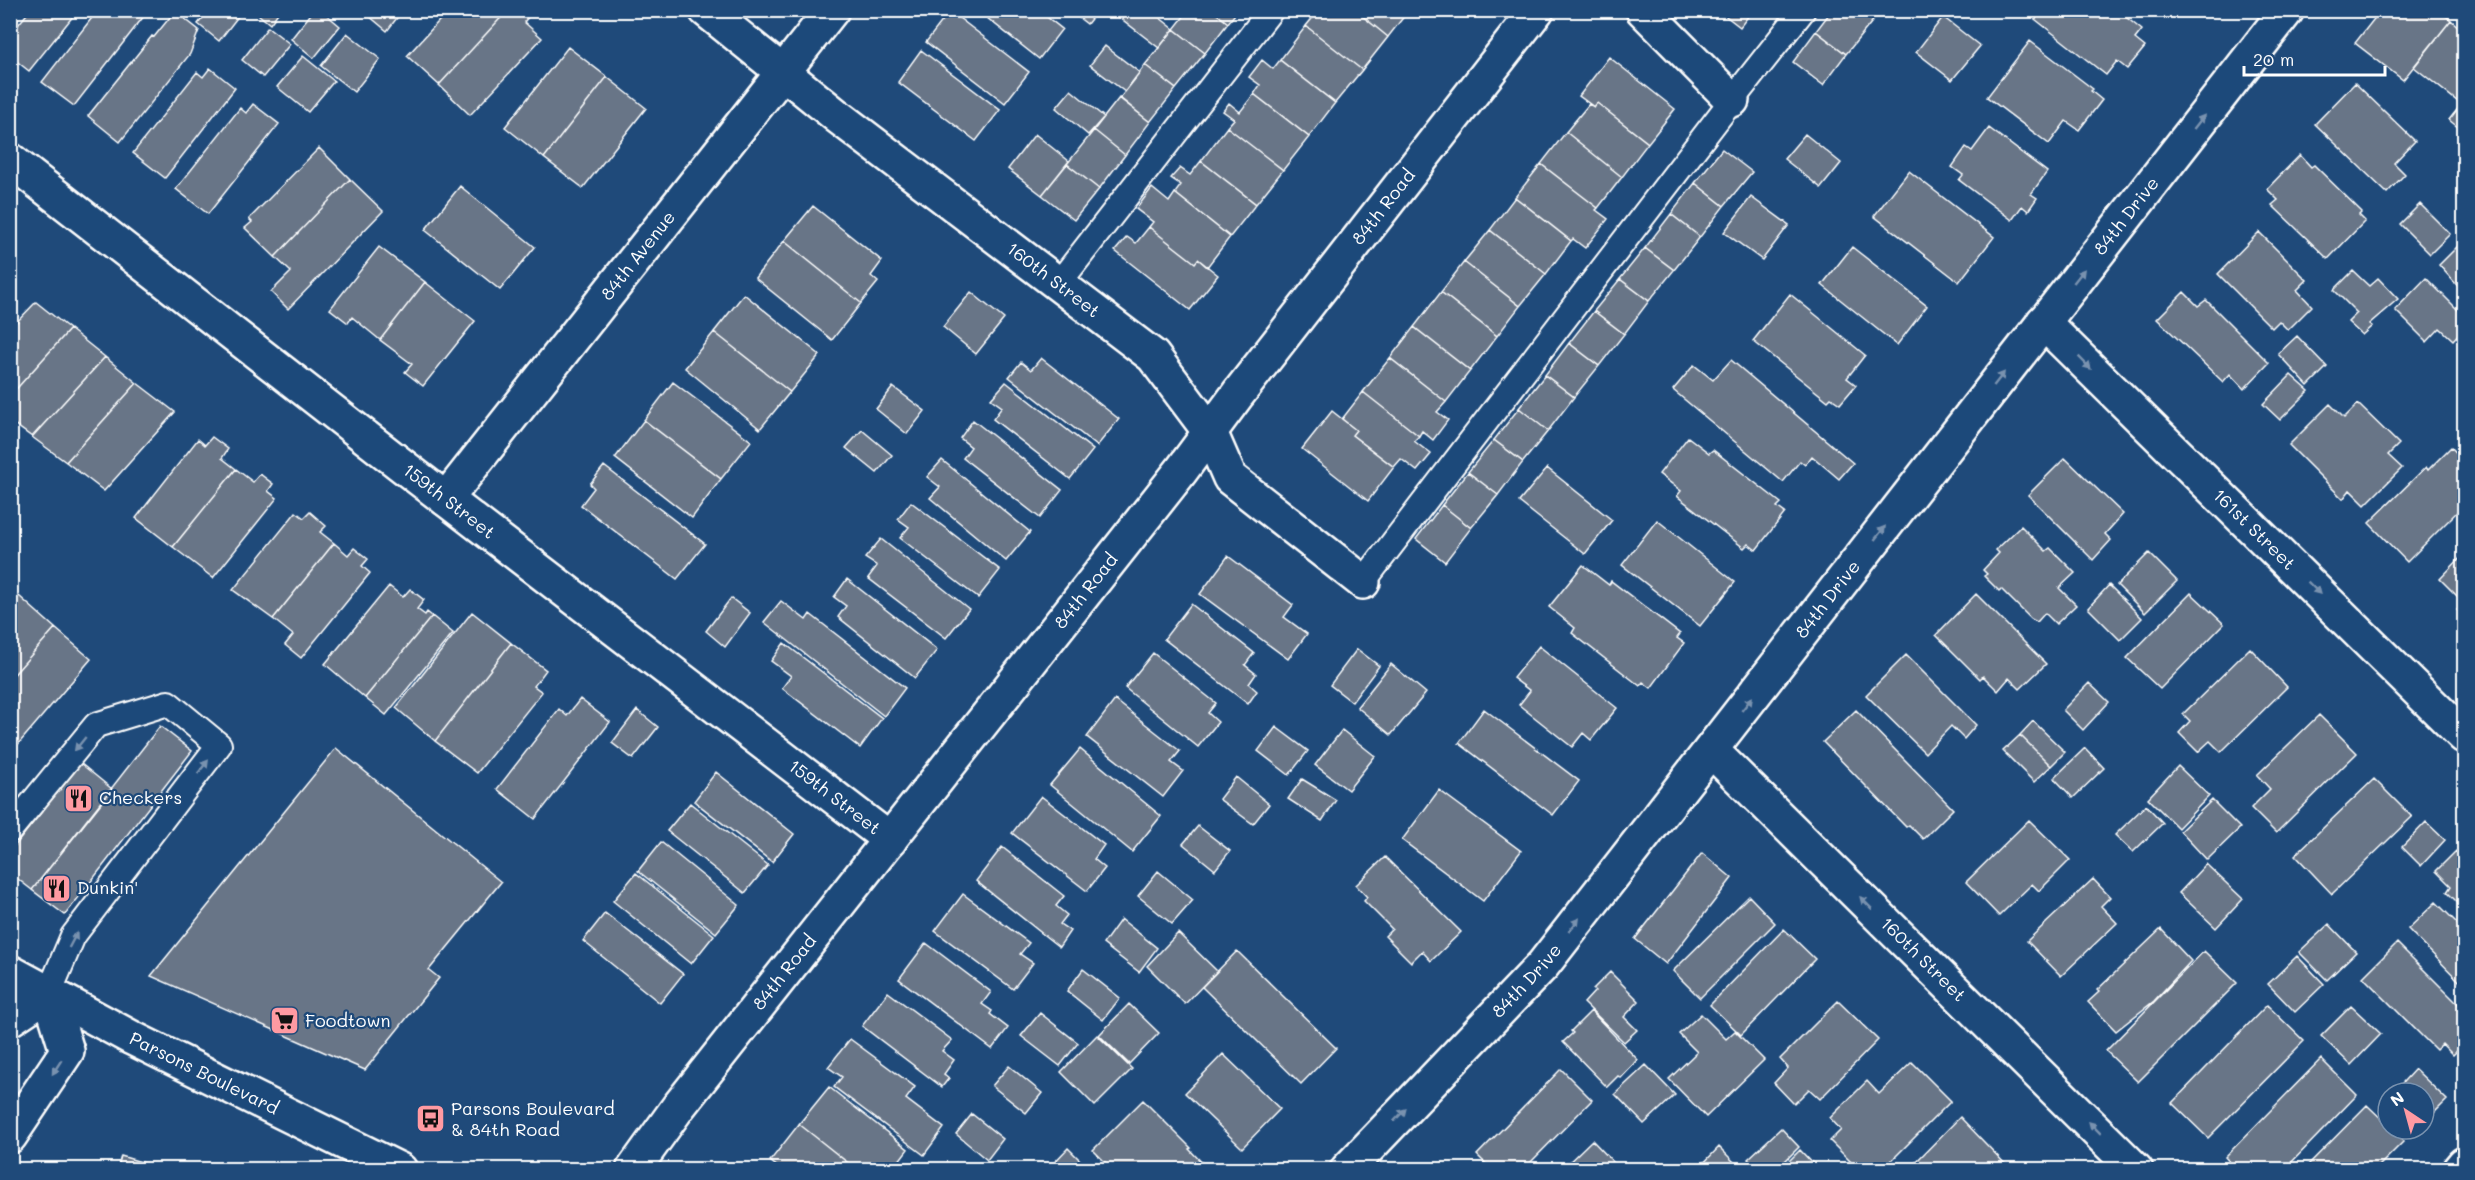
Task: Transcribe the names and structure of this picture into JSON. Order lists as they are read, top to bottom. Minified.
{"streets":{"street":["84th Road","84th Drive","84th Avenue","160th Street","159th Street","161st Street","Parsons Boulevard"]},"crossings":[["84th Road","160th Street"],["84th Road","159th Street"],["84th Drive","160th Street"],["84th Drive","161st Street"],["84th Avenue","160th Street"],["84th Avenue","159th Street"]],"one_way":["84th Drive","160th Street","161st Street"],"places":{"restaurant":["Checkers","Dunkin'"],"supermarket":["Foodtown"],"bus stop":["Parsons Boulevard & 84th Road"]},"scale_bar":"20 m","north":"top left"}
